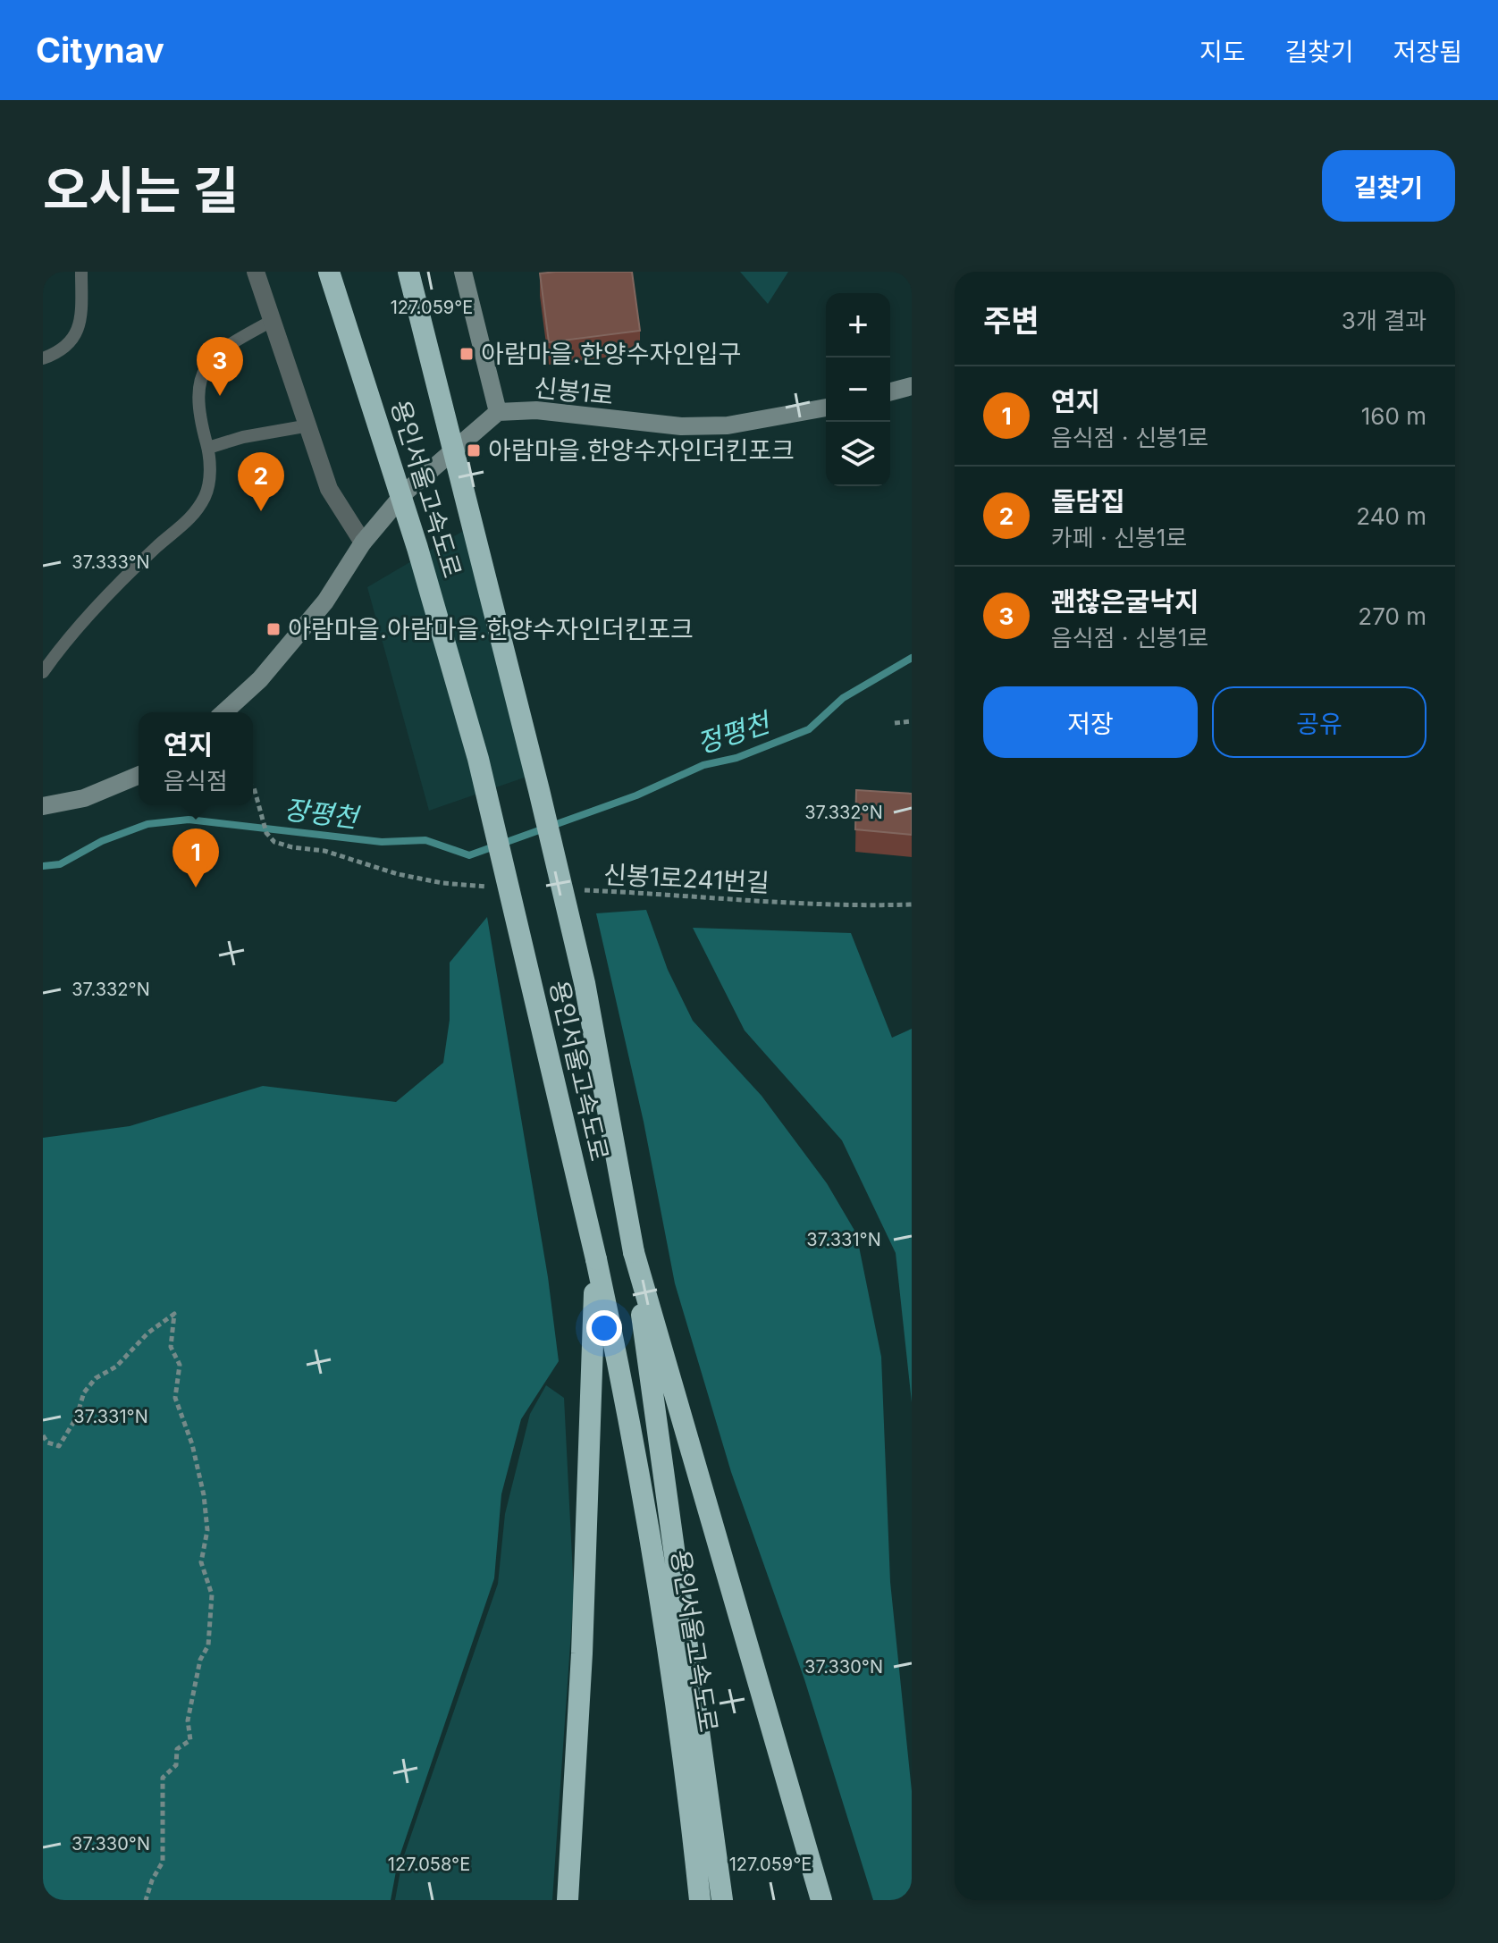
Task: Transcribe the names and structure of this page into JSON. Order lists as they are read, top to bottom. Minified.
{"streets":{"highway":["용인서울고속도로"],"street":["신봉1로"],"path":["신봉1로241번길"]},"water":["정평천","장평천"],"places":{"transit":["아람마을.한양수자인입구","아람마을.한양수자인더킨포크","아람마을.아람마을.한양수자인더킨포크"]},"page":{"header":"Citynav","nav":["지도","길찾기","저장됨"],"title":"오시는 길","buttons":["길찾기",["저장","공유"]],"heading":["주변","3개 결과"],"map_buttons":["+","−"],"pins":["3","2","1"],"list":[{"mark":"1","name":"연지","note":"음식점 · 신봉1로","value":"160 m"},{"mark":"2","name":"돌담집","note":"카페 · 신봉1로","value":"240 m"},{"mark":"3","name":"괜찮은굴낙지","note":"음식점 · 신봉1로","value":"270 m"}],"popup":["연지","음식점"]},"coordinates":["127.059°E","37.333°N","37.332°N","37.331°N","37.330°N","127.058°E"]}
